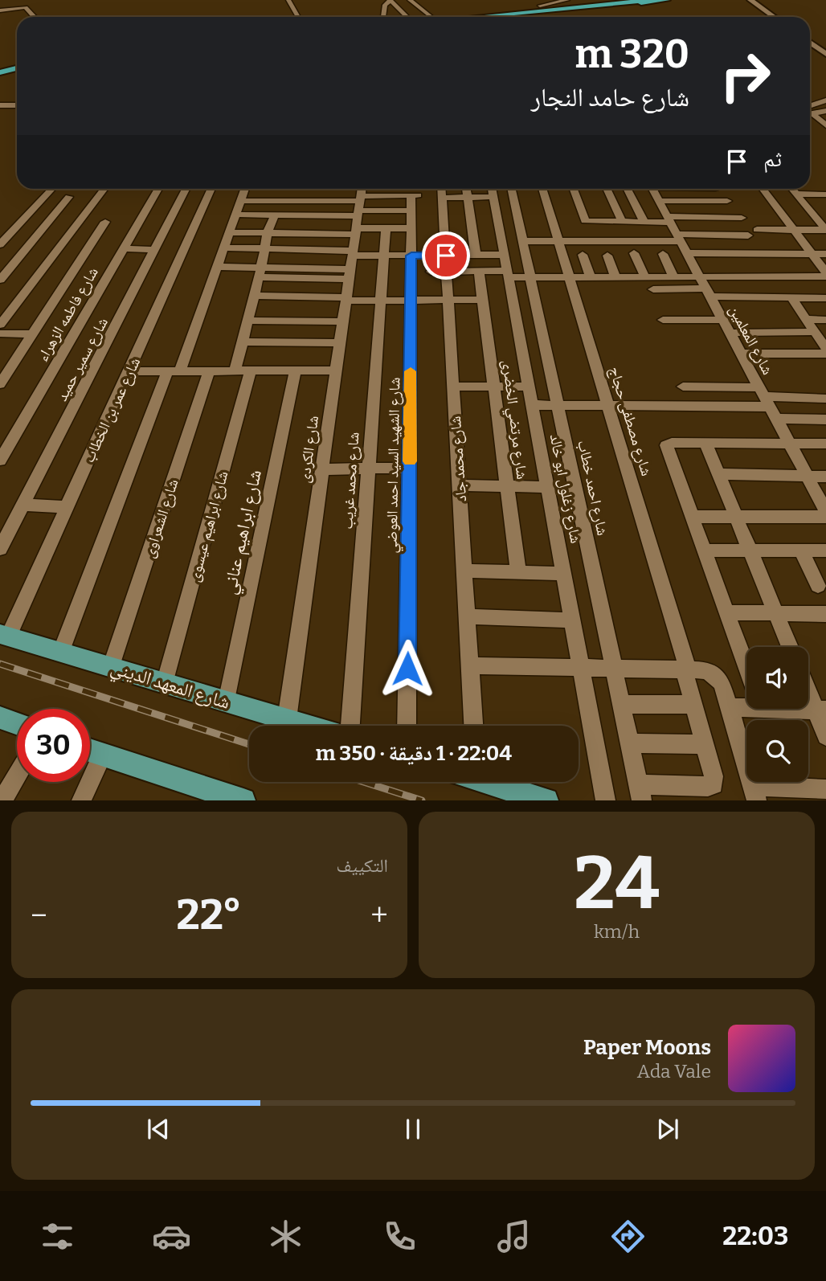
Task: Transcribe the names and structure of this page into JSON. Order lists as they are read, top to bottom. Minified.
{"streets":{"main road":["شارع المعهد الديني"],"street":["شارع فاطمه الزهراء","شارع المعلمين","شارع سمير حميد","شارع عمر بن الخطاب","شارع مرتضي الخضرى","شارع مصطفى حجاج","شارع الكردى","شارع محمد جاد","شارع الشهيد السيد احمد العوضي","شارع محمد غريب","شارع احمد خطاب","شارع زغلول ابو خالد","شارع الشعراوى","شارع ابراهيم عيسوى","شارع ابراهيم عناني"]},"crossings":[["شارع عمر بن الخطاب","شارع المعهد الديني"],["شارع مصطفى حجاج","شارع احمد خطاب"],["شارع الكردى","شارع الشهيد السيد احمد العوضي"],["شارع الكردى","شارع المعهد الديني"],["شارع الشعراوى","شارع المعهد الديني"],["شارع ابراهيم عيسوى","شارع المعهد الديني"],["شارع ابراهيم عناني","شارع المعهد الديني"]],"page":{"turn":["320 m","شارع حامد النجار"],"then":"ثم","limit":"30","trip":"22:04 · 1 دقيقة · 350 m","tile":[["24","km/h"],"التكييف"],"heat":["−","22°","+"],"song":["Paper Moons","Ada Vale"],"tabs":"22:03"}}
